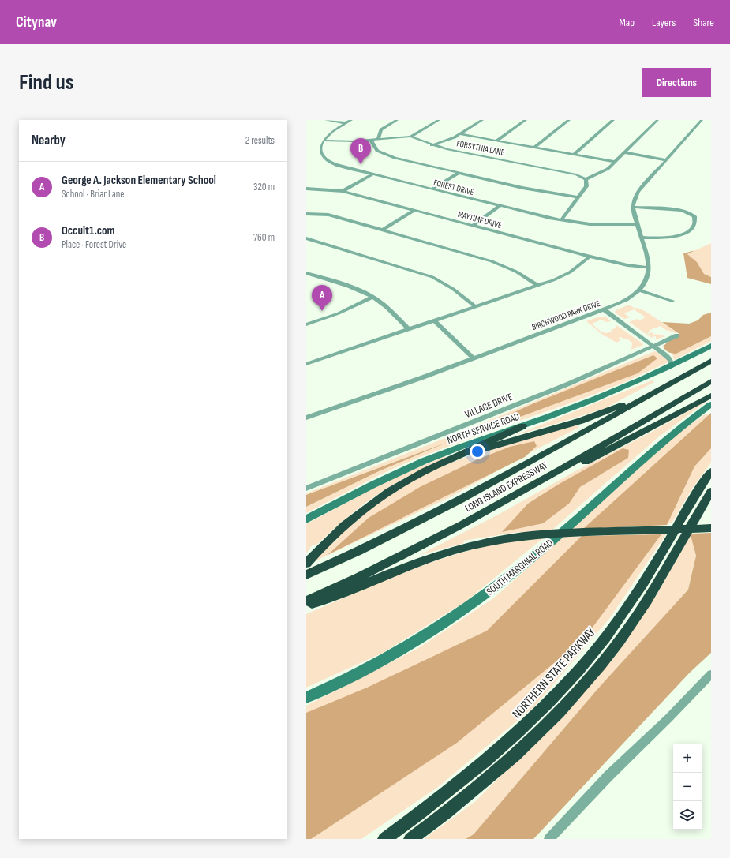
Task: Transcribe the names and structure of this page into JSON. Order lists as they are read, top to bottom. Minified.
{"streets":{"highway":["LONG ISLAND EXPRESSWAY","NORTHERN STATE PARKWAY"],"main road":["NORTH SERVICE ROAD","SOUTH MARGINAL ROAD"],"street":["FORSYTHIA LANE","FOREST DRIVE","MAYTIME DRIVE","BIRCHWOOD PARK DRIVE","VILLAGE DRIVE"]},"crossings":[["FORSYTHIA LANE","FOREST DRIVE"]],"page":{"header":"Citynav","nav":["Map","Layers","Share"],"buttons":"Directions","title":"Find us","heading":["Nearby","2 results"],"pins":["B","A"],"list":[{"mark":"A","name":"George A. Jackson Elementary School","note":"School · Briar Lane","value":"320 m"},{"mark":"B","name":"Occult1.com","note":"Place · Forest Drive","value":"760 m"}],"map_buttons":["+","−"]}}
